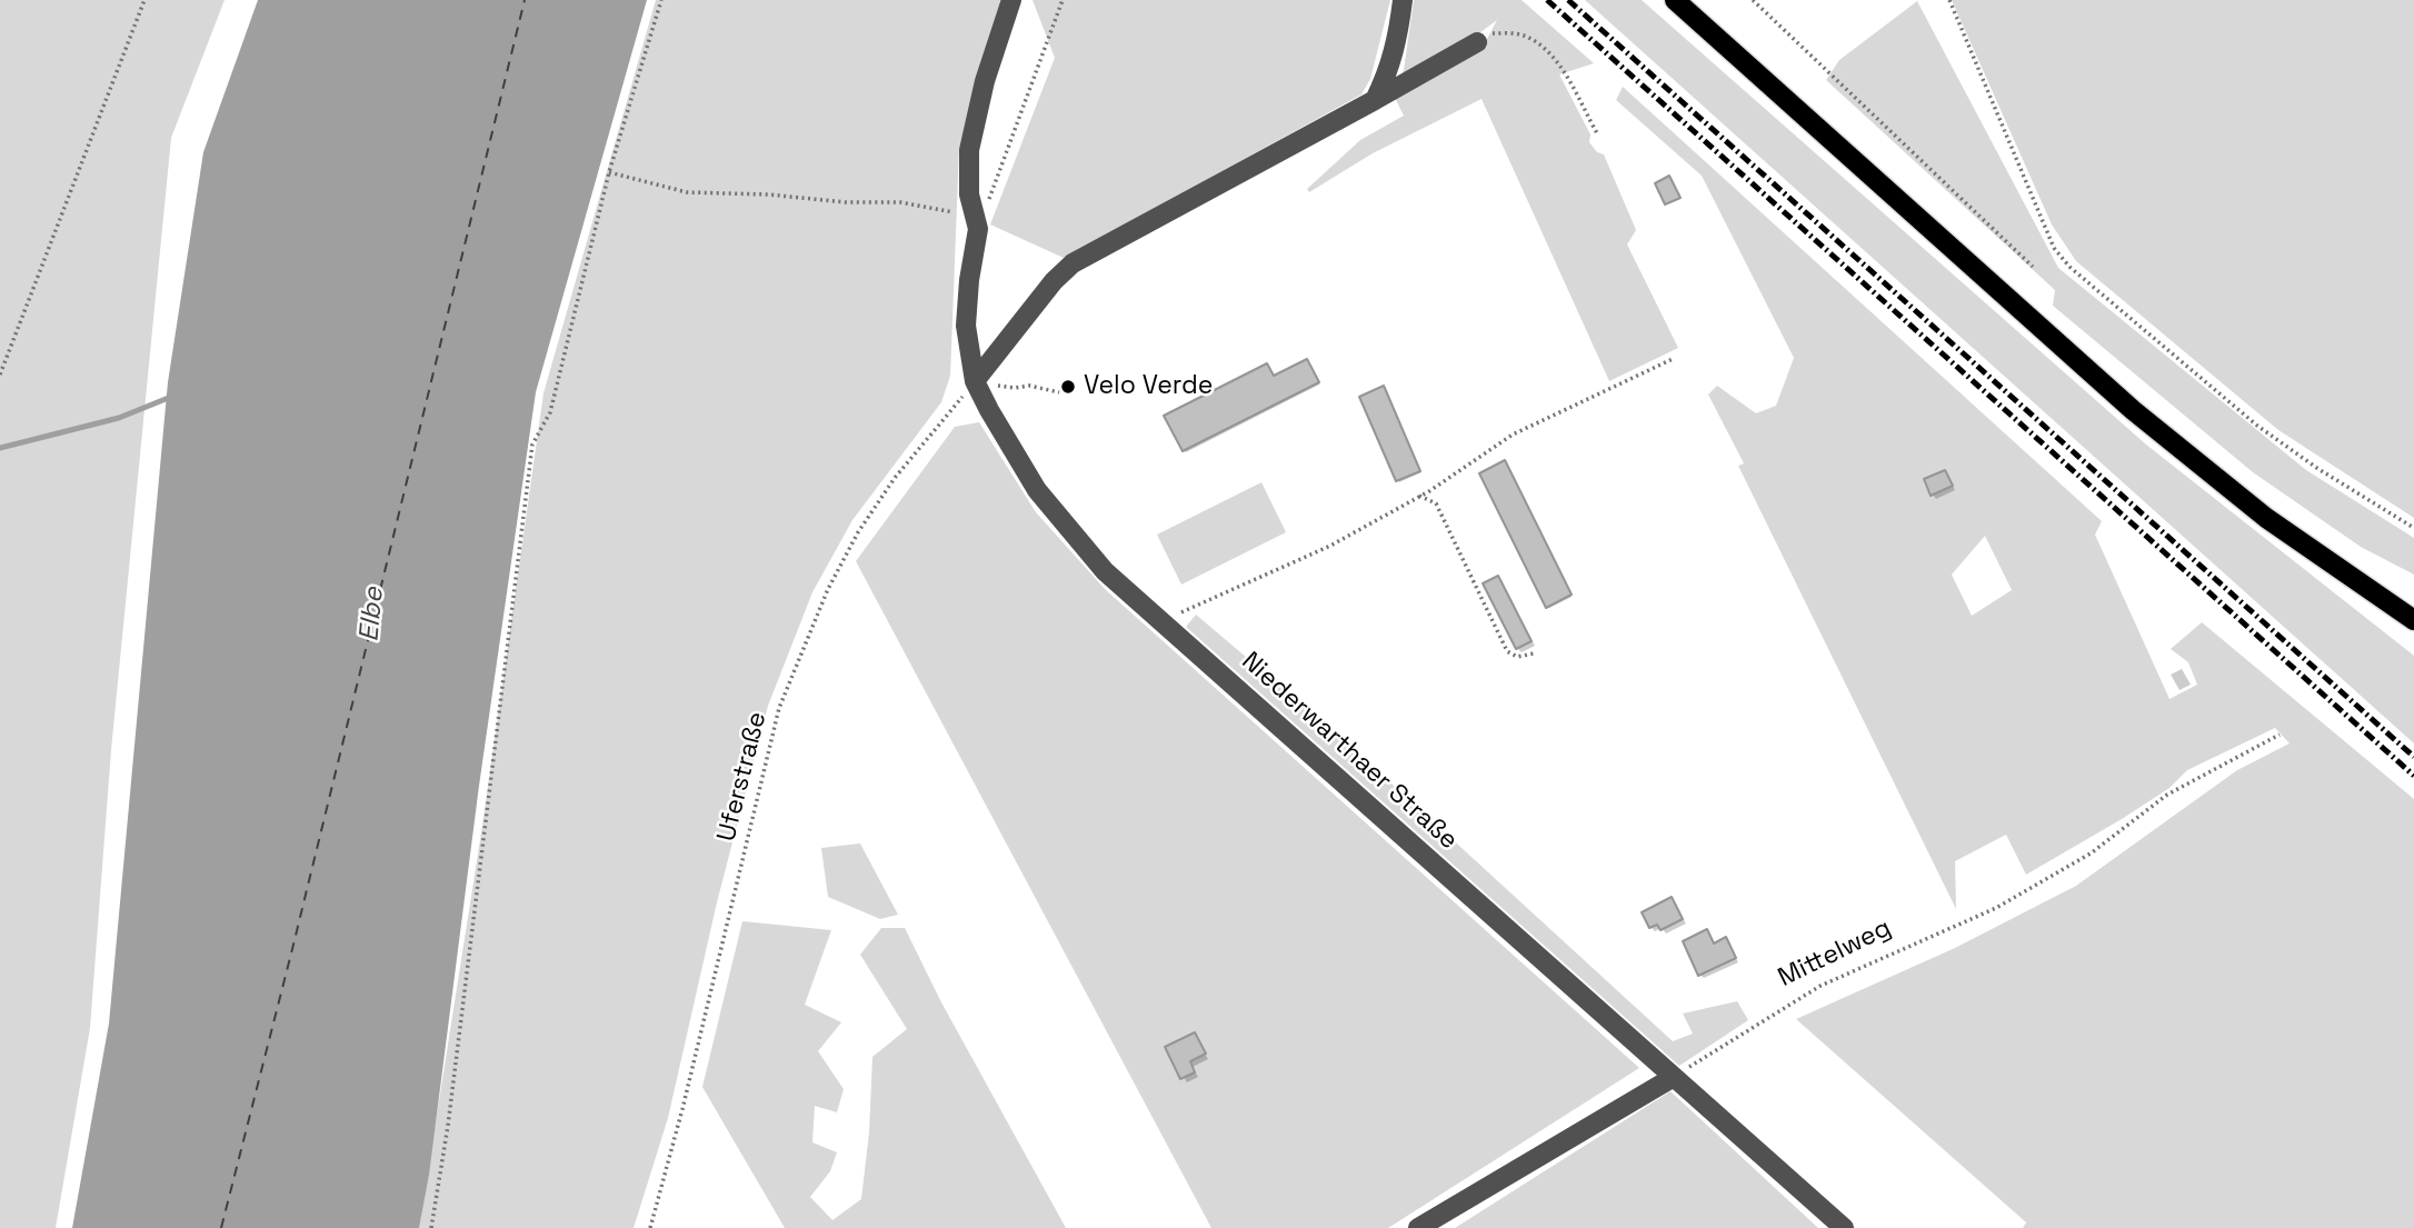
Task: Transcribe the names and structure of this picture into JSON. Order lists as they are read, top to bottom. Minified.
{"streets":{"street":["Niederwarthaer Straße"],"path":["Uferstraße","Mittelweg"]},"crossings":[["Niederwarthaer Straße","Uferstraße"],["Niederwarthaer Straße","Mittelweg"]],"water":["Elbe"],"places":["Velo Verde"]}
